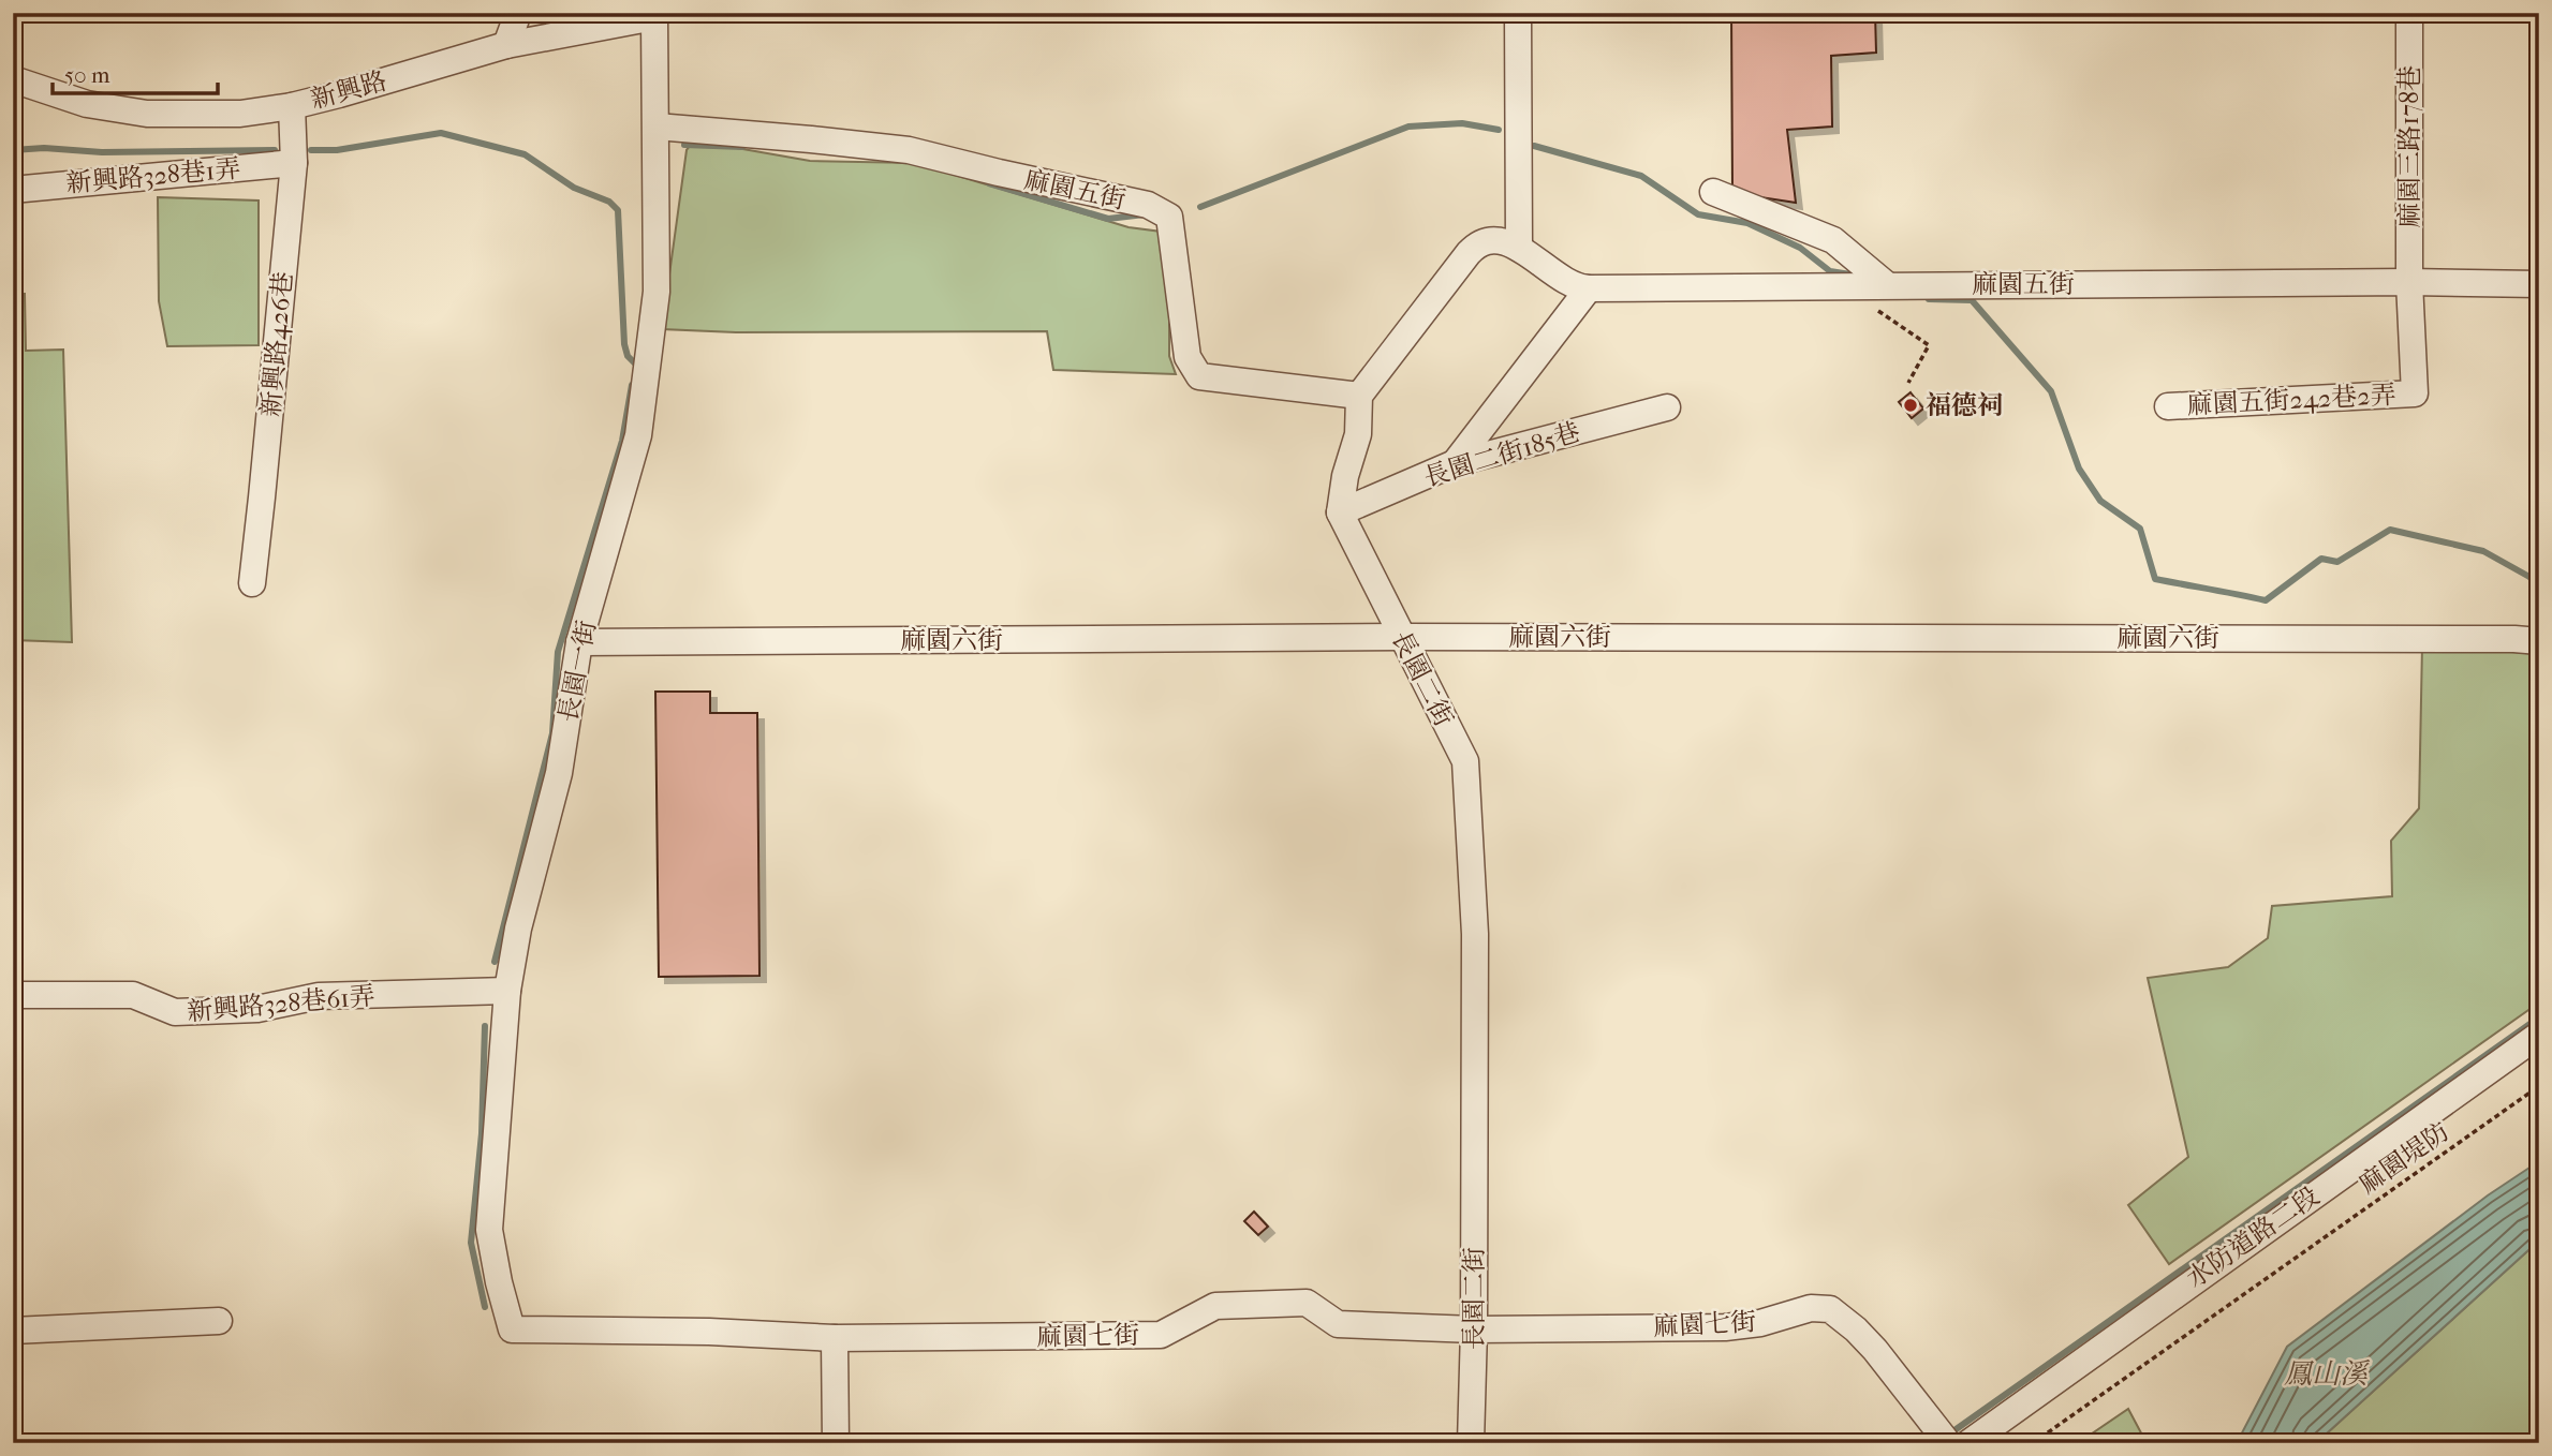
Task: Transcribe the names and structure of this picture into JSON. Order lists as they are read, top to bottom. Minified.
{"streets":{"street":["新興路","麻園三路178巷","新興路328巷1弄","麻園五街","新興路426巷","麻園五街242巷2弄","長園二街185巷","麻園六街","長園一街","長園二街","新興路328巷61弄","水防道路二段","麻園七街"],"path":["麻園堤防"]},"crossings":[["新興路","新興路426巷"],["新興路","長園一街"],["麻園三路178巷","麻園五街"],["麻園三路178巷","麻園五街242巷2弄"],["新興路328巷1弄","新興路426巷"],["麻園五街","長園一街"],["長園二街185巷","長園二街"],["麻園六街","長園一街"],["麻園六街","長園二街"],["長園一街","新興路328巷61弄"],["長園一街","麻園七街"],["長園二街","麻園七街"]],"water":["鳳山溪"],"places":["福德祠"],"scale_bar":"50 m"}
